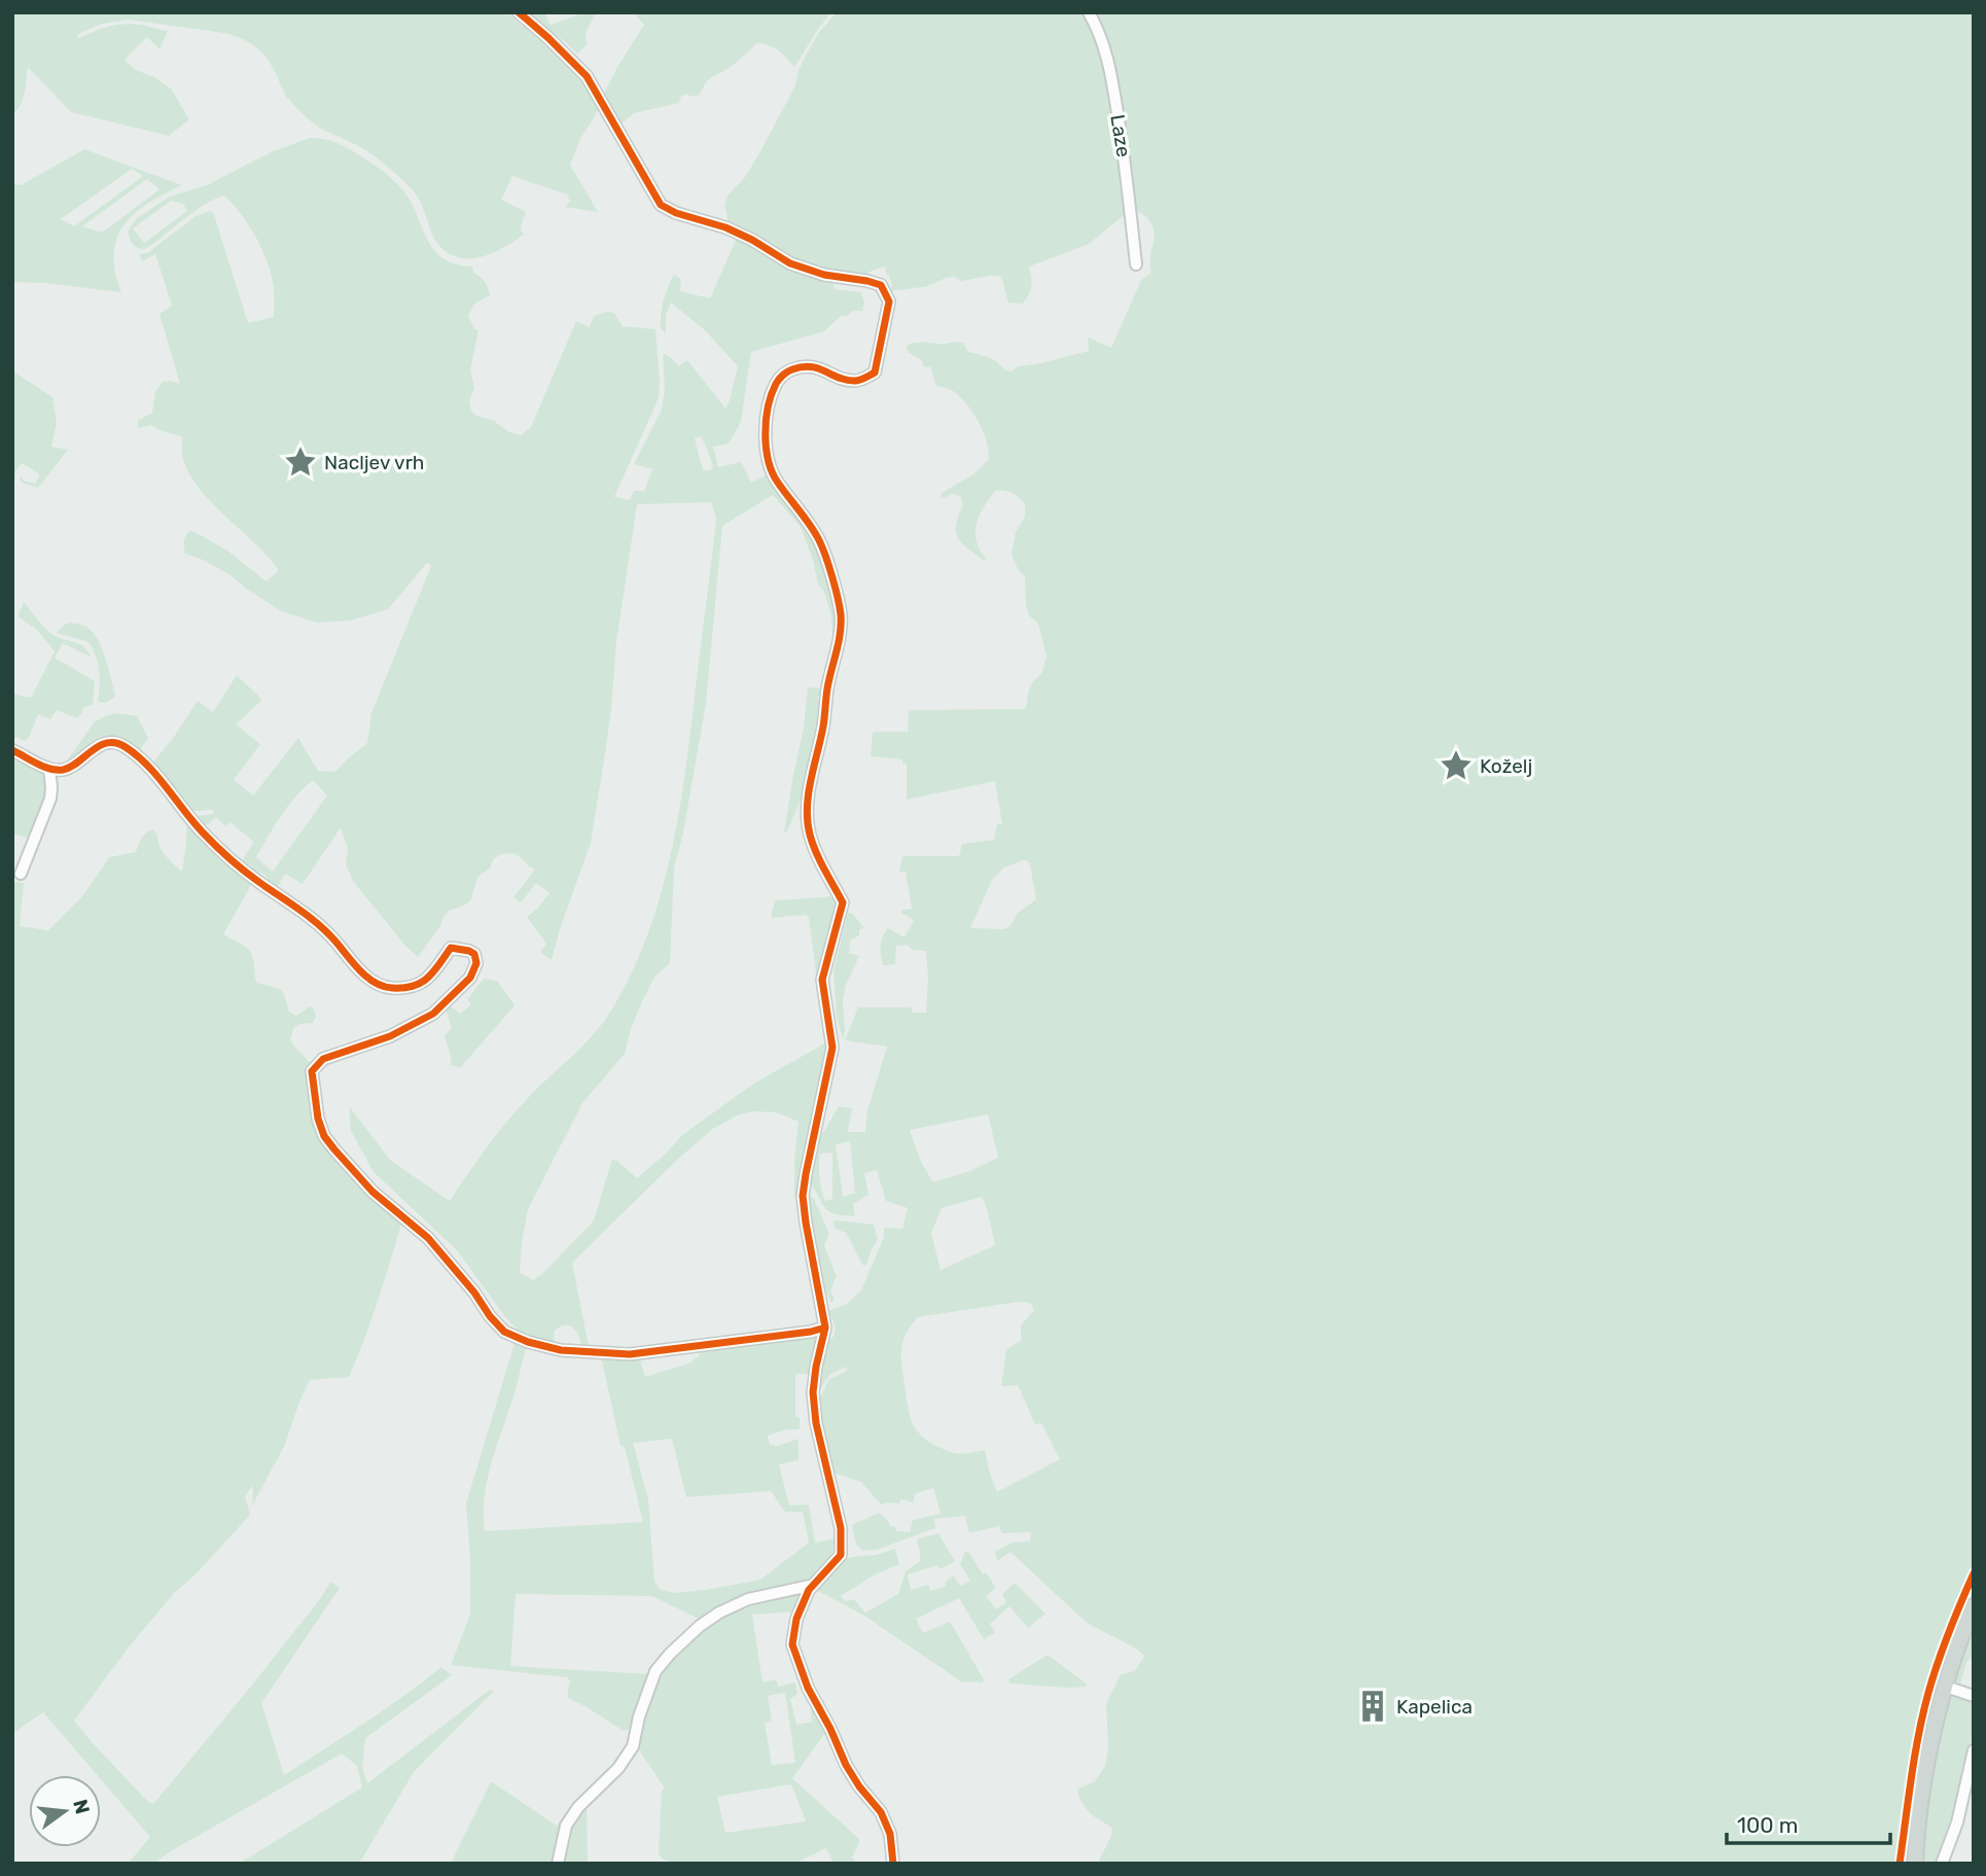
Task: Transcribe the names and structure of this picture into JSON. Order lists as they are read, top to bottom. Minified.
{"streets":{"street":["Laze"]},"places":{"place":["Nacljev vrh","Koželj"],"building":["Kapelica"]},"scale_bar":"100 m","north":"right"}
